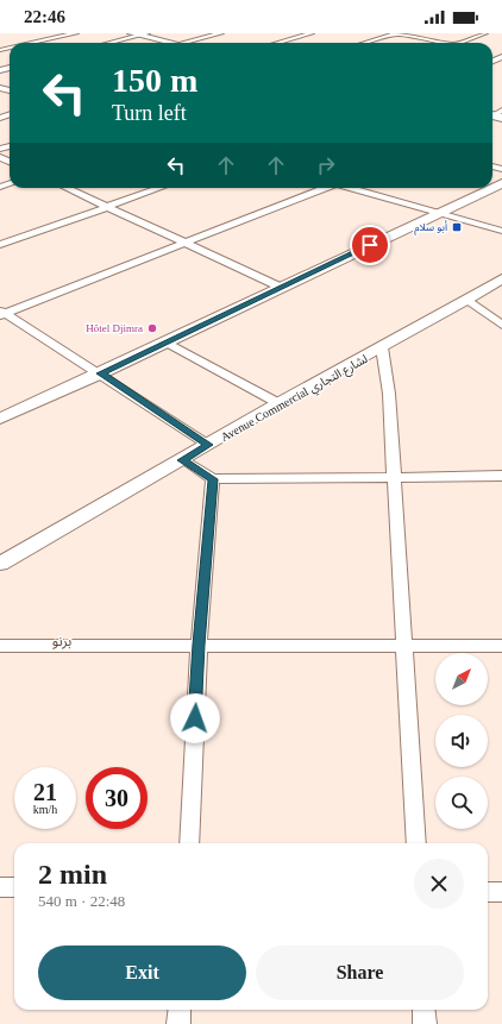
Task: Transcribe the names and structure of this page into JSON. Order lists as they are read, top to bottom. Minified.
{"streets":{"street":["Avenue Commercial لشارع التجاري"]},"districts":["برنو"],"places":{"transit":["أبو سلام"],"other":["Hôtel Djimra"]},"north":"top right","page":{"status":"22:46","turn":["150 m","Turn left"],"speed":"21 km/h","limit":"30","heading":["2 min","540 m · 22:48"],"buttons":["Exit","Share"]}}
